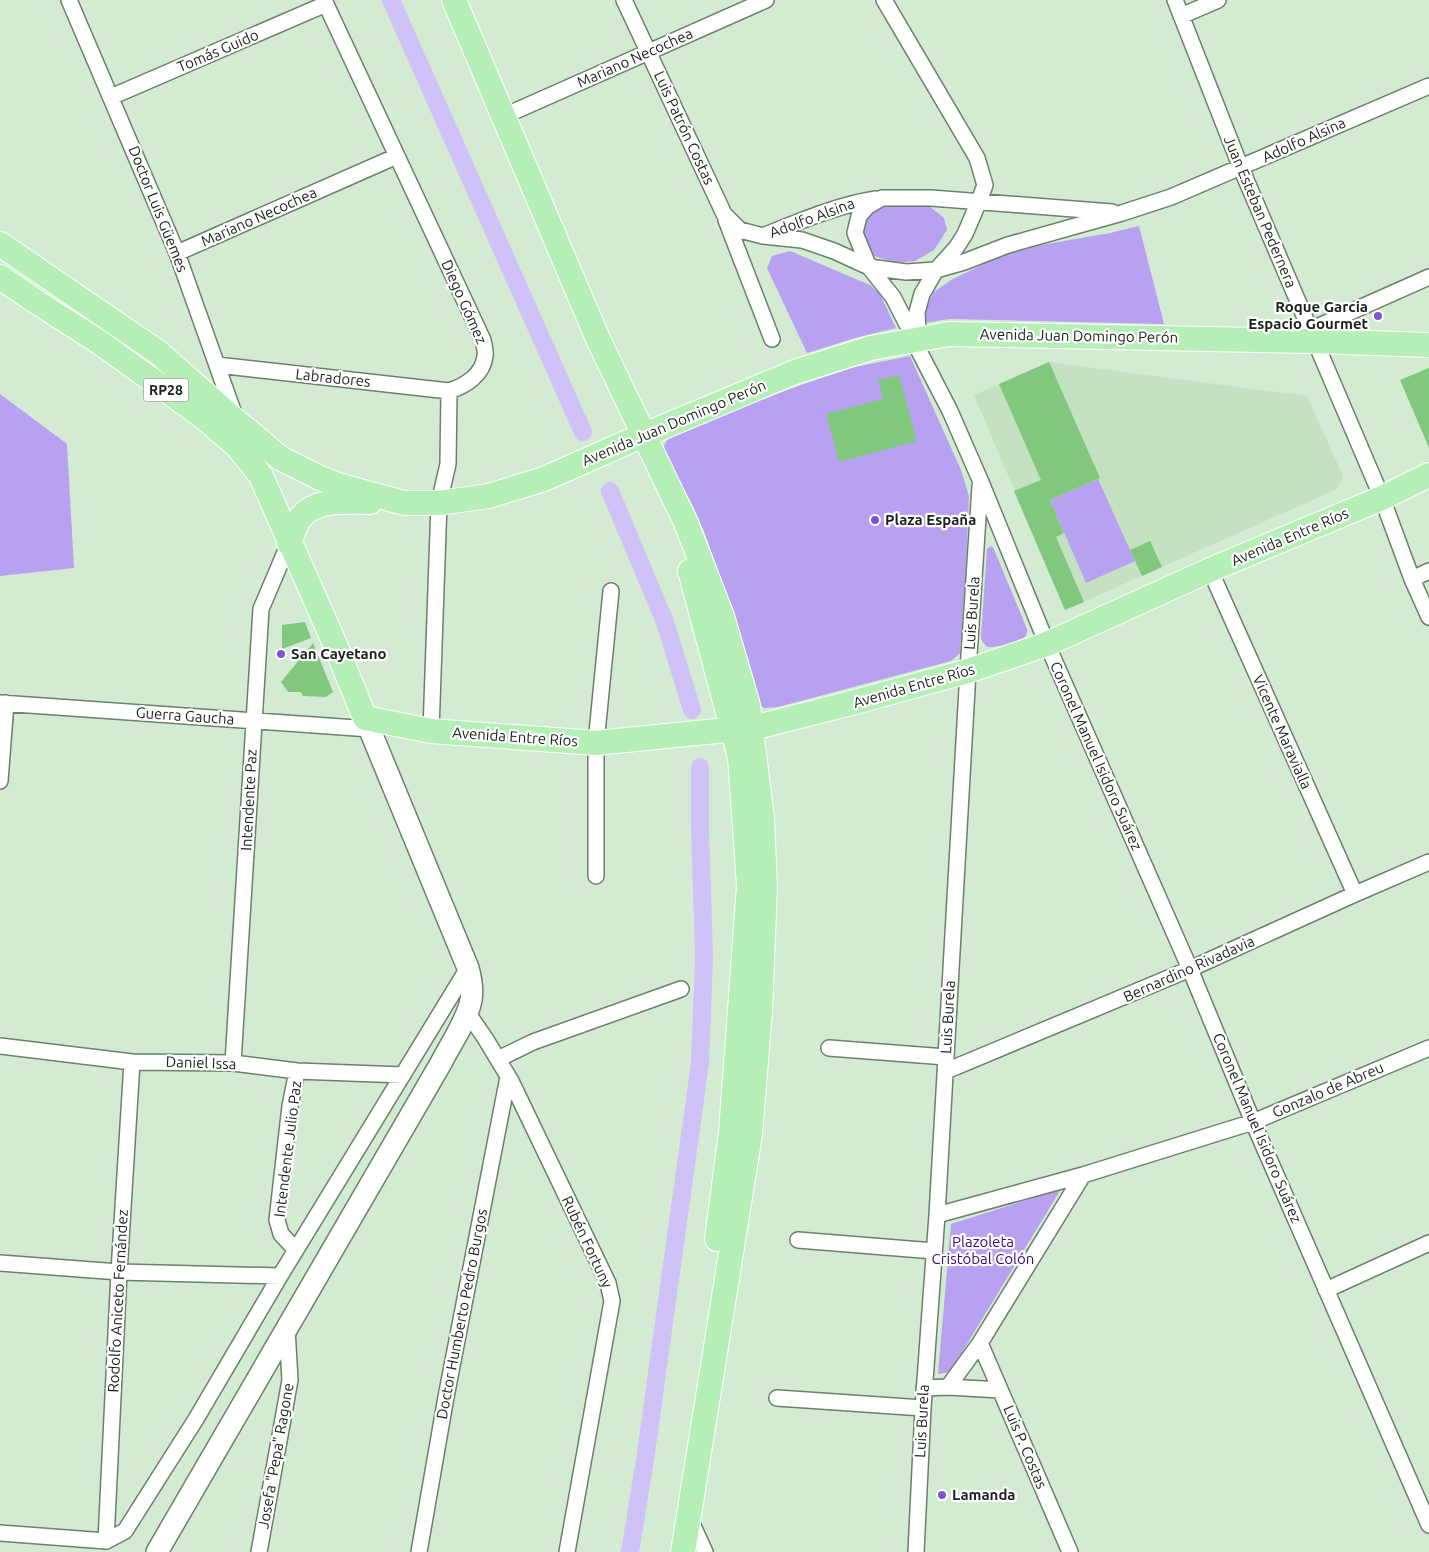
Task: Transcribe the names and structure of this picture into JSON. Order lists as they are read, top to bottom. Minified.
{"streets":{"main road":["Avenida Juan Domingo Perón","RP28","Avenida Entre Ríos"],"street":["Tomás Guido","Mariano Necochea","Luis Patrón Costas","Adolfo Alsina","Doctor Luis Güemes","Juan Esteban Pedernera","Diego Gómez","Labradores","Luis Burela","Guerra Gaucha","Vicente Maravialla","Coronel Manuel Isidoro Suárez","Intendente Paz","Bernardino Rivadavia","Daniel Issa","Gonzalo de Abreu","Intendente Julio Paz","Rubén Fortuny","Rodolfo Aniceto Fernández","Doctor Humberto Pedro Burgos","Luis P. Costas","Josefa \"Pepa\" Ragone"]},"crossings":[["Tomás Guido","Doctor Luis Güemes"],["Tomás Guido","Diego Gómez"],["Mariano Necochea","Luis Patrón Costas"],["Mariano Necochea","Doctor Luis Güemes"],["Mariano Necochea","Diego Gómez"],["Luis Patrón Costas","Adolfo Alsina"],["Adolfo Alsina","Juan Esteban Pedernera"],["Adolfo Alsina","Coronel Manuel Isidoro Suárez"],["Doctor Luis Güemes","Avenida Juan Domingo Perón"],["Doctor Luis Güemes","Labradores"],["Juan Esteban Pedernera","Avenida Juan Domingo Perón"],["Juan Esteban Pedernera","Avenida Entre Ríos"],["Diego Gómez","Labradores"],["RP28","Intendente Paz"],["Avenida Entre Ríos","Luis Burela"],["Avenida Entre Ríos","Guerra Gaucha"],["Avenida Entre Ríos","Vicente Maravialla"],["Avenida Entre Ríos","Coronel Manuel Isidoro Suárez"],["Luis Burela","Coronel Manuel Isidoro Suárez"],["Luis Burela","Bernardino Rivadavia"],["Luis Burela","Gonzalo de Abreu"],["Guerra Gaucha","Intendente Paz"],["Vicente Maravialla","Bernardino Rivadavia"],["Coronel Manuel Isidoro Suárez","Bernardino Rivadavia"],["Coronel Manuel Isidoro Suárez","Gonzalo de Abreu"],["Intendente Paz","Daniel Issa"],["Daniel Issa","Intendente Julio Paz"],["Daniel Issa","Rodolfo Aniceto Fernández"],["Rubén Fortuny","Doctor Humberto Pedro Burgos"]],"parks":["Plazoleta Cristóbal Colón"],"places":["Roque Garcia Espacio Gourmet","Plaza España","San Cayetano","Lamanda"]}
